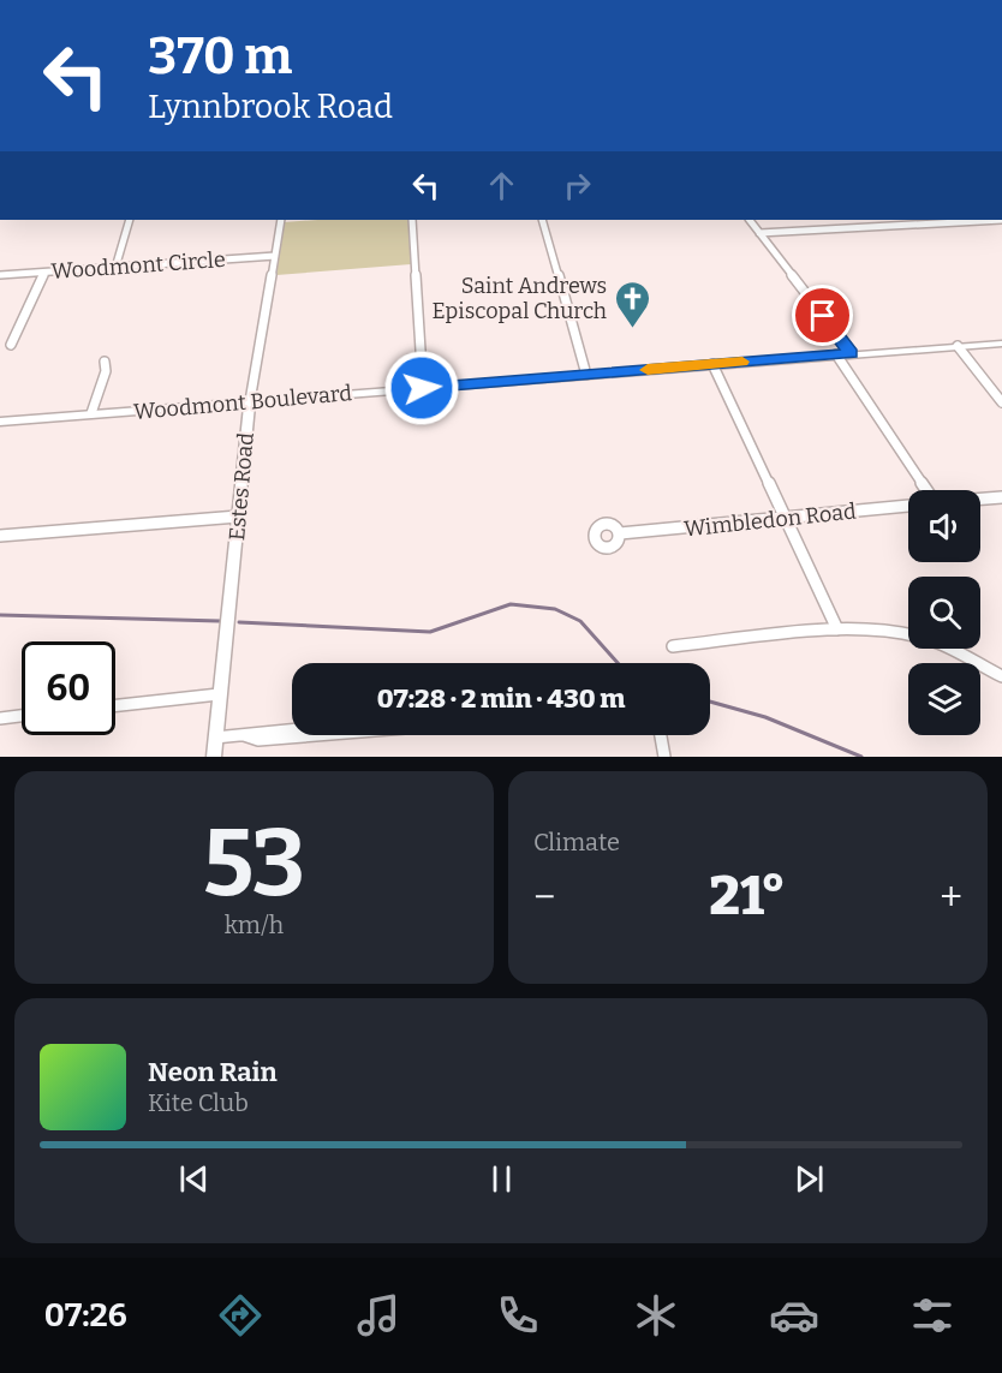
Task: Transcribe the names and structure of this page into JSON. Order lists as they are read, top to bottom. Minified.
{"streets":{"main road":["Woodmont Boulevard","Estes Road"],"street":["Woodmont Circle","Wimbledon Road"]},"crossings":[["Woodmont Circle","Estes Road"],["Woodmont Boulevard","Estes Road"]],"places":{"church":["Saint Andrews Episcopal Church"]},"page":{"turn":["370 m","Lynnbrook Road"],"limit":"60","trip":"07:28 · 2 min · 430 m","tile":[["53","km/h"],"Climate"],"heat":["−","21°","+"],"song":["Neon Rain","Kite Club"],"tabs":"07:26"}}
